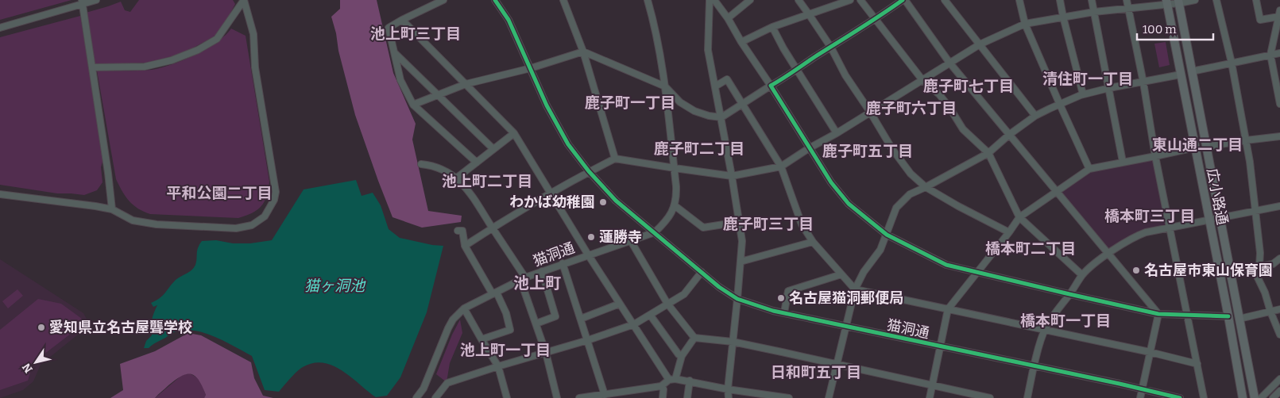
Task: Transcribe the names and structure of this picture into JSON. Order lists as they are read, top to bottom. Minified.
{"streets":{"main road":["広小路通"],"street":["猫洞通"]},"districts":["池上町三丁目","清住町一丁目","鹿子町七丁目","鹿子町一丁目","鹿子町六丁目","東山通二丁目","鹿子町二丁目","鹿子町五丁目","池上町二丁目","平和公園二丁目","橋本町三丁目","鹿子町三丁目","橋本町二丁目","池上町","橋本町一丁目","池上町一丁目","日和町五丁目"],"water":["猫ヶ洞池"],"places":["わかば幼稚園","蓮勝寺","名古屋市東山保育園","名古屋猫洞郵便局","愛知県立名古屋聾学校"],"scale_bar":"100 m","north":"bottom left"}
